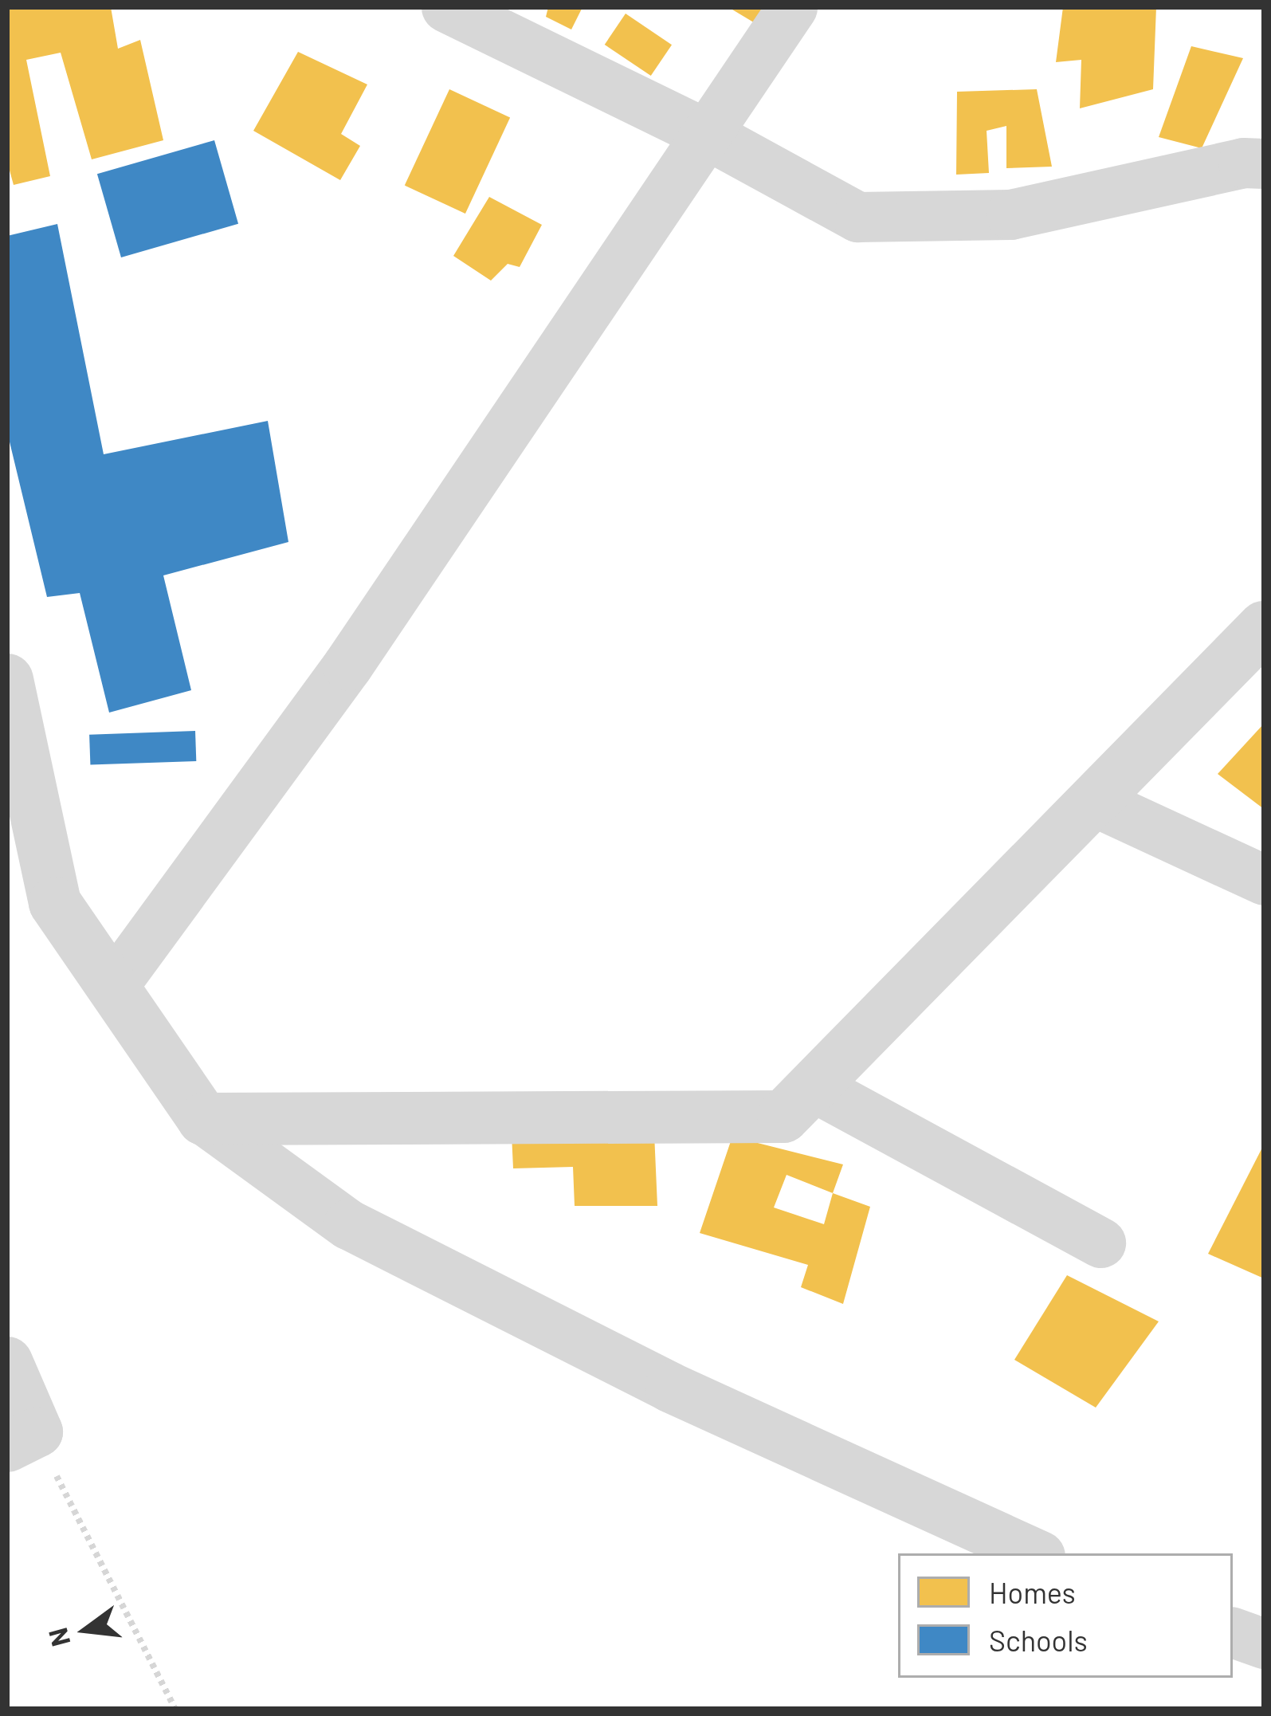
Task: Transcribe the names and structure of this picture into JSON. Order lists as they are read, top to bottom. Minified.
{"legend":["Homes","Schools"],"north":"left"}
